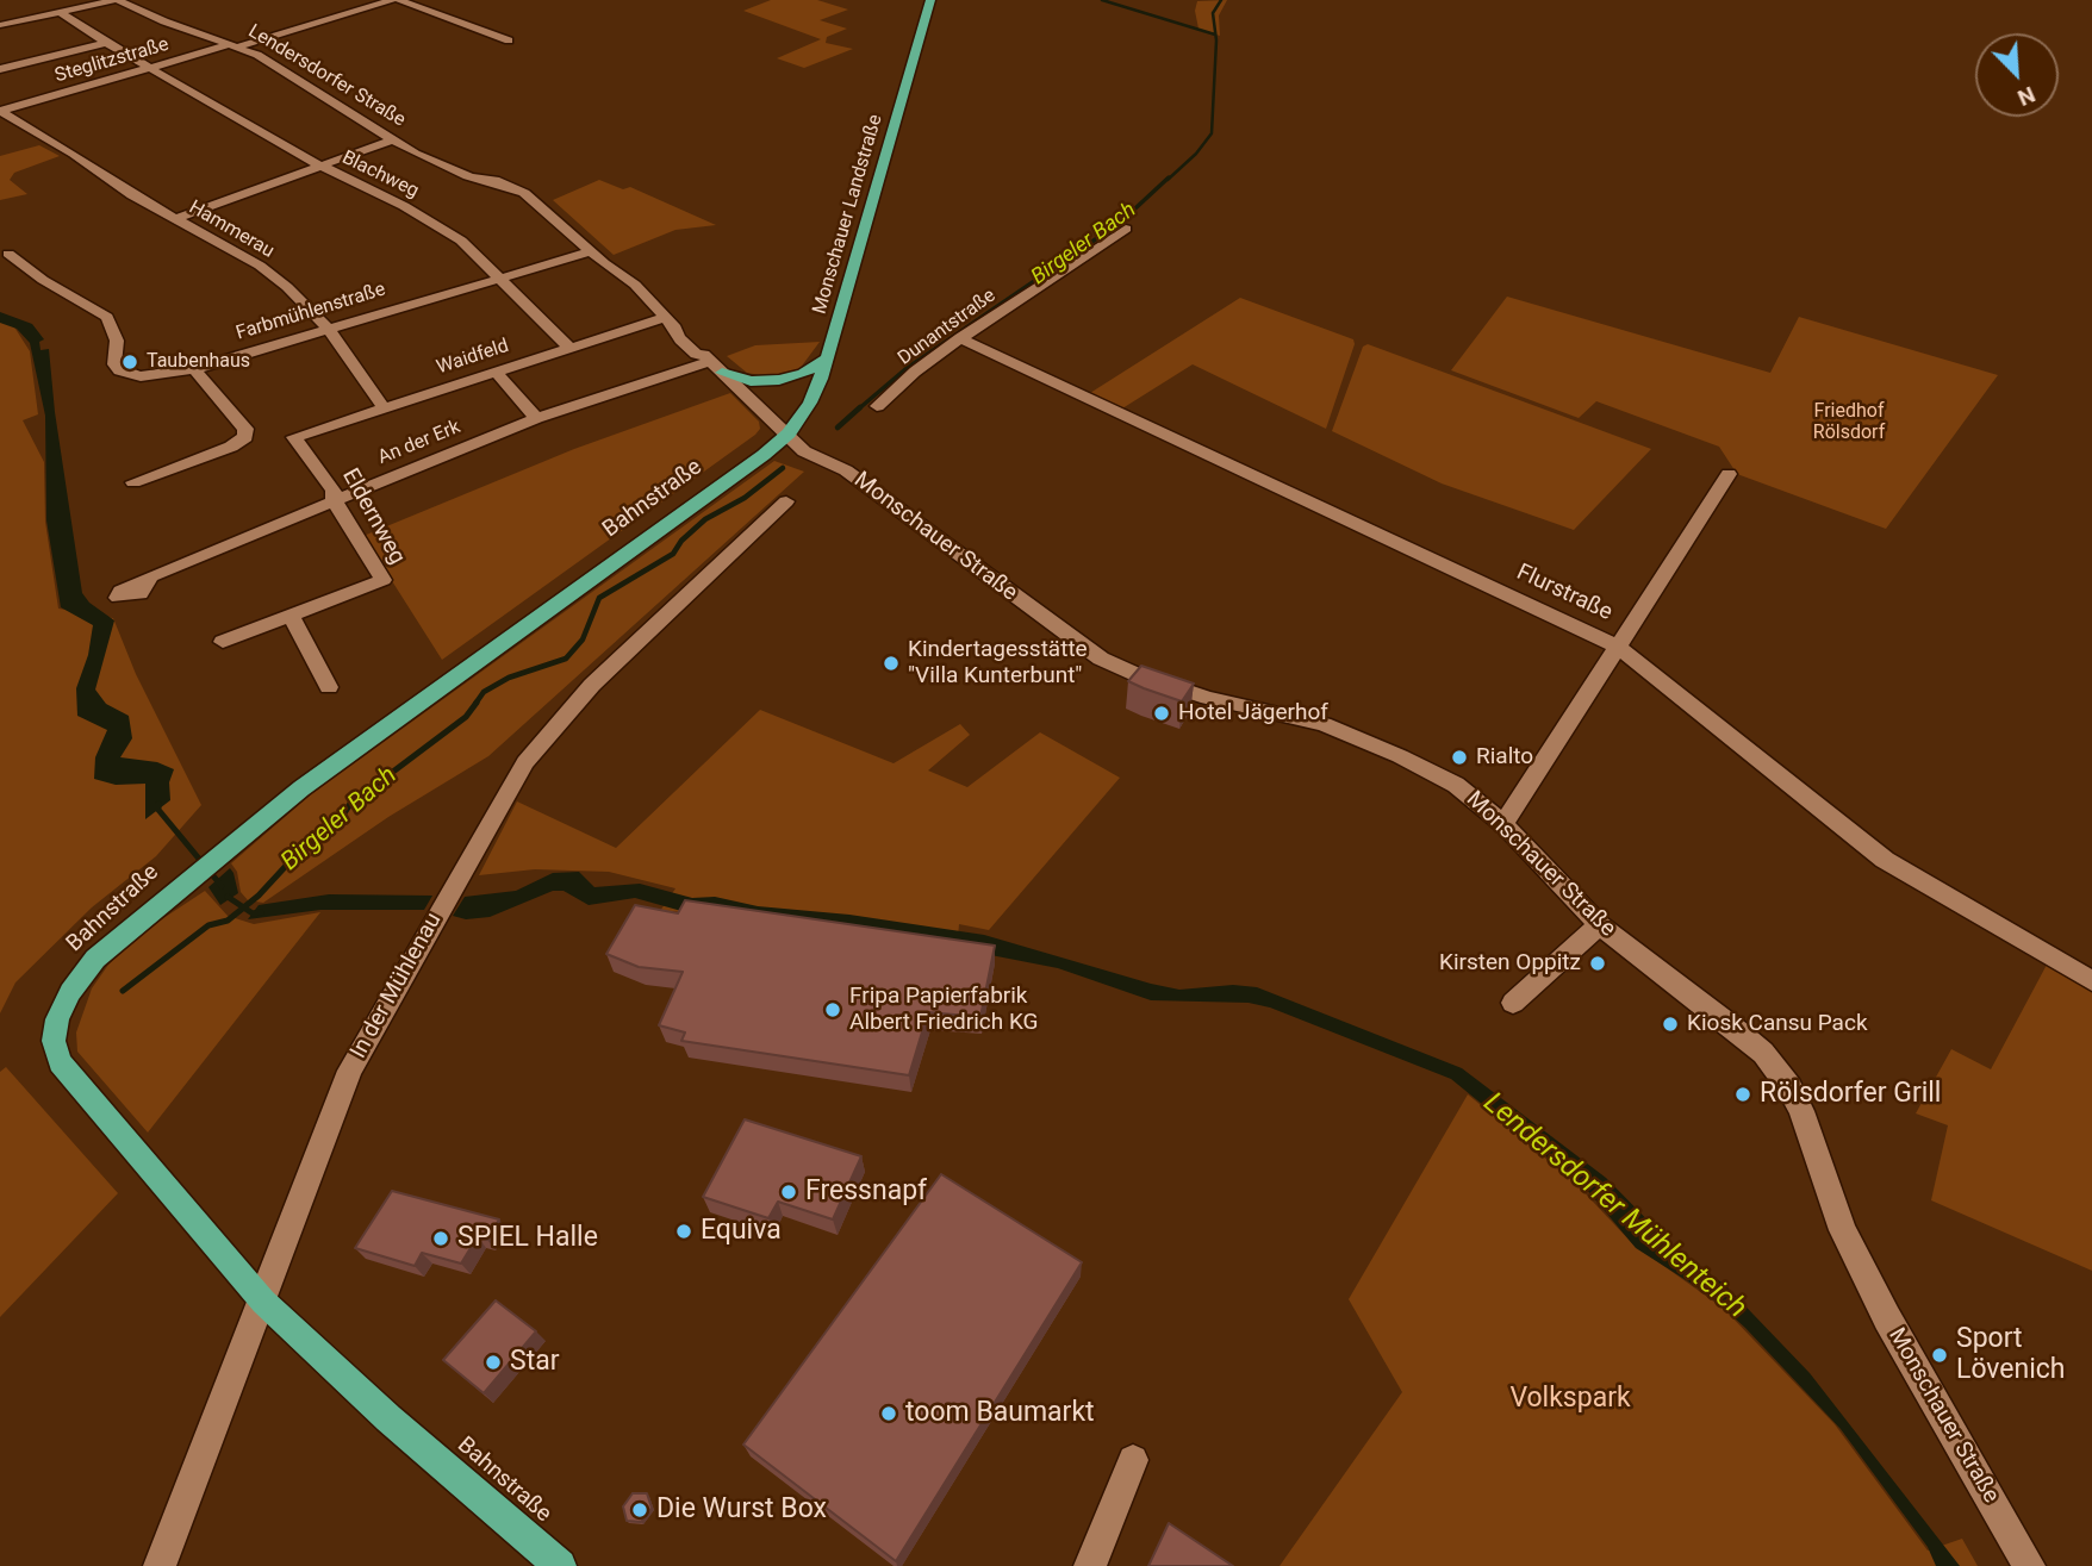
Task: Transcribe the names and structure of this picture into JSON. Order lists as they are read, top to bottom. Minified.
{"streets":{"main road":["Monschauer Landstraße","Bahnstraße"],"street":["Steglitzstraße","Lendersdorfer Straße","Blachweg","Hammerau","Farbmühlenstraße","Dunantstraße","Waidfeld","An der Erk","Eldernweg","Monschauer Straße","Flurstraße","In der Mühlenau"]},"crossings":[["Steglitzstraße","Lendersdorfer Straße"],["Steglitzstraße","Blachweg"],["Steglitzstraße","Hammerau"],["Lendersdorfer Straße","Monschauer Landstraße"],["Lendersdorfer Straße","Farbmühlenstraße"],["Lendersdorfer Straße","Waidfeld"],["Lendersdorfer Straße","An der Erk"],["Lendersdorfer Straße","Bahnstraße"],["Lendersdorfer Straße","Monschauer Straße"],["Blachweg","Farbmühlenstraße"],["Blachweg","Waidfeld"],["Monschauer Landstraße","Bahnstraße"],["Monschauer Landstraße","Monschauer Straße"],["Hammerau","Farbmühlenstraße"],["Hammerau","Waidfeld"],["Dunantstraße","Flurstraße"],["Waidfeld","Eldernweg"],["An der Erk","Eldernweg"],["Bahnstraße","Monschauer Straße"],["Bahnstraße","In der Mühlenau"]],"water":["Birgeler Bach","Lendersdorfer Mühlenteich"],"parks":["Friedhof Rölsdorf","Volkspark"],"places":["Taubenhaus","Kindertagesstätte \"Villa Kunterbunt\"","Hotel Jägerhof","Rialto","Kirsten Oppitz","Fripa Papierfabrik Albert Friedrich KG","Kiosk Cansu Pack","Rölsdorfer Grill","Fressnapf","Equiva","SPIEL Halle","Sport Lövenich","Star","toom Baumarkt","Die Wurst Box"],"north":"bottom right"}
